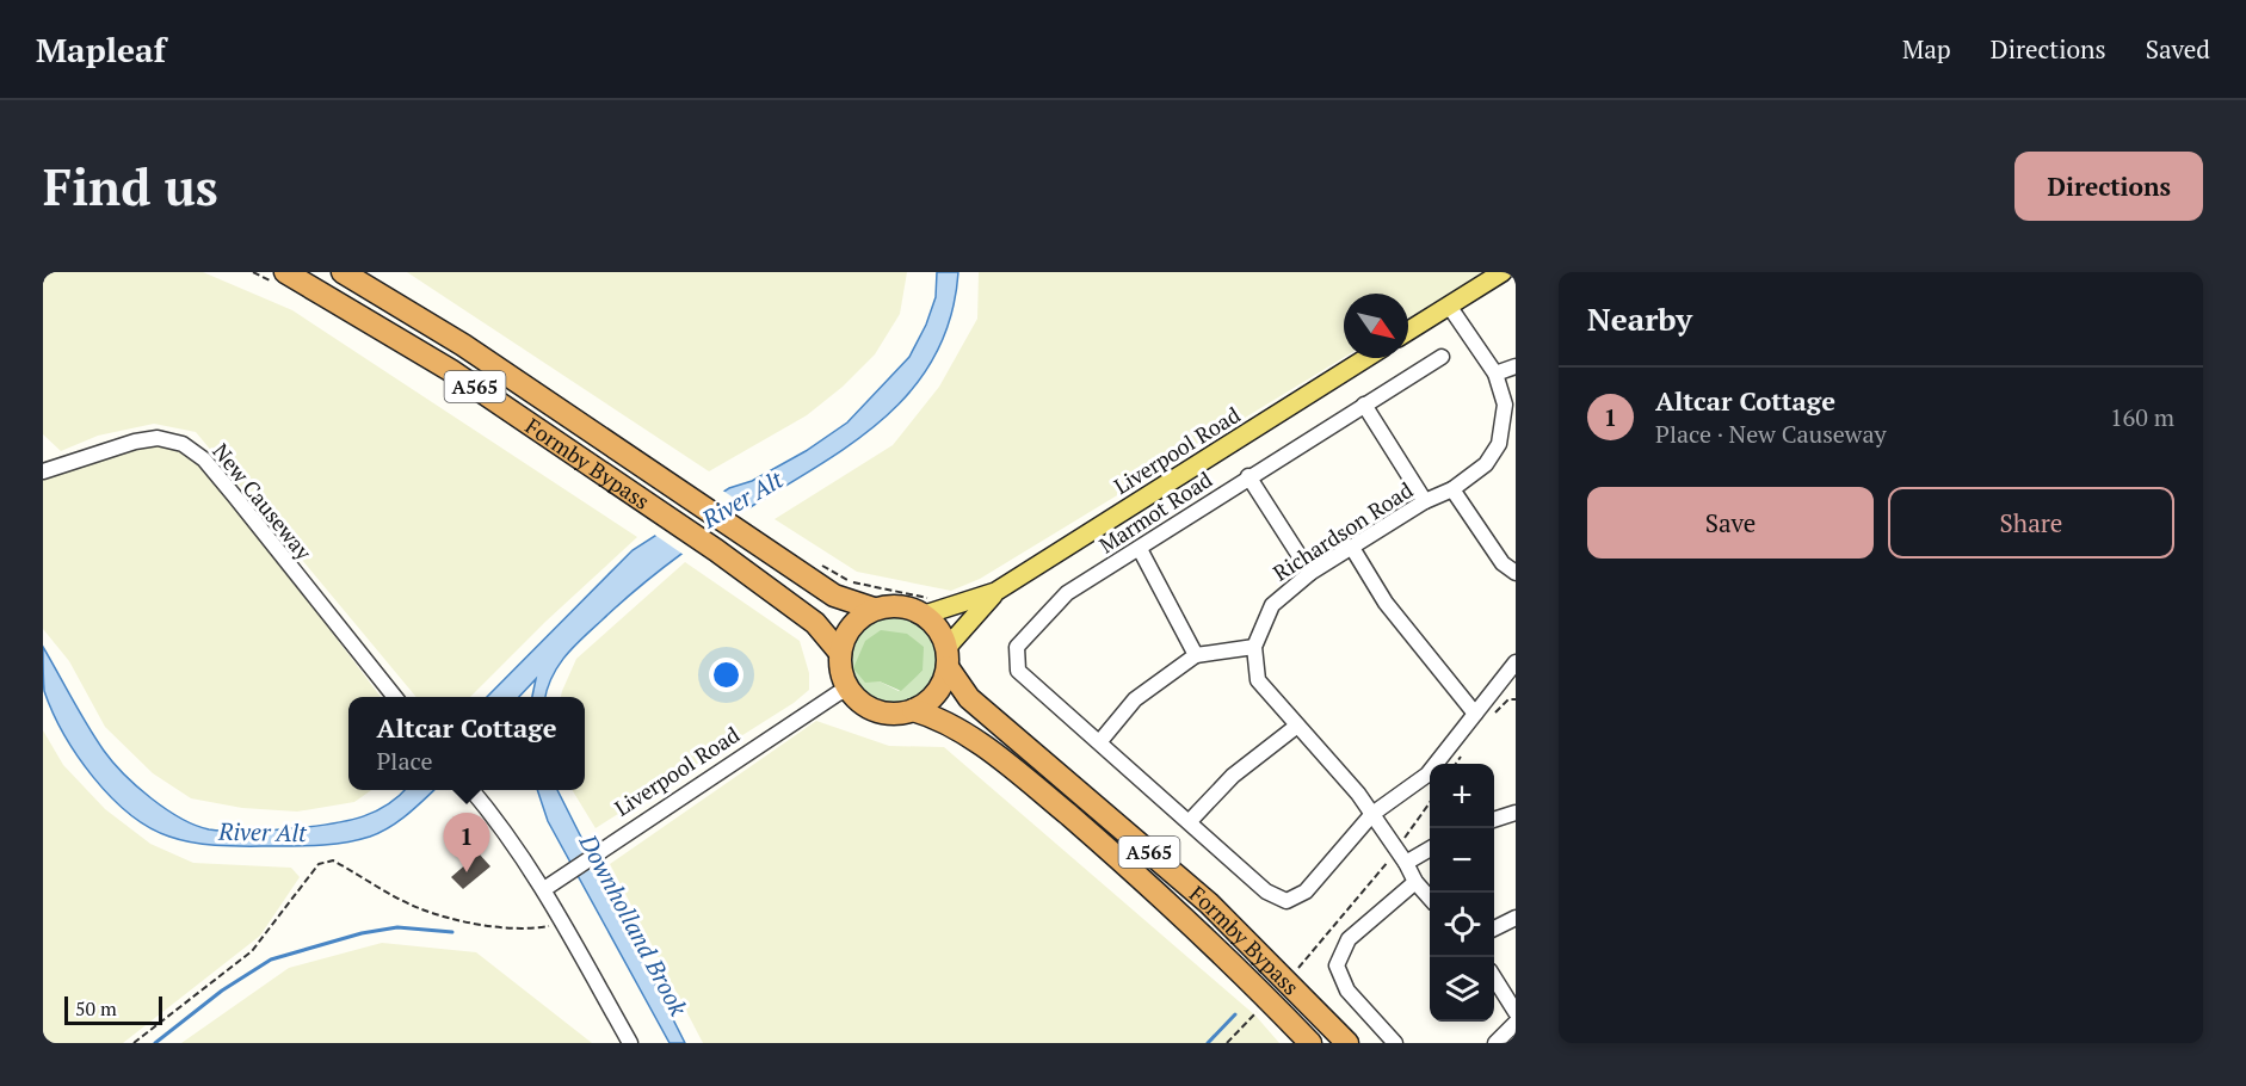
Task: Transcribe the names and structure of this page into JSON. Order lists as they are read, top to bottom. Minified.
{"streets":{"highway":["A565","Formby Bypass"],"main road":["Liverpool Road"],"street":["New Causeway","Marmot Road","Richardson Road"]},"crossings":[["A565","Liverpool Road"],["A565","Formby Bypass"],["Liverpool Road","Formby Bypass"]],"water":["River Alt","Downholland Brook"],"scale_bar":"50 m","north":"bottom right","page":{"header":"Mapleaf","nav":["Map","Directions","Saved"],"buttons":["Directions",["Save","Share"]],"title":"Find us","heading":"Nearby","list":[{"mark":"1","name":"Altcar Cottage","note":"Place · New Causeway","value":"160 m"}],"popup":["Altcar Cottage","Place"],"map_buttons":["+","−"],"pins":"1","scale":"50 m"}}
